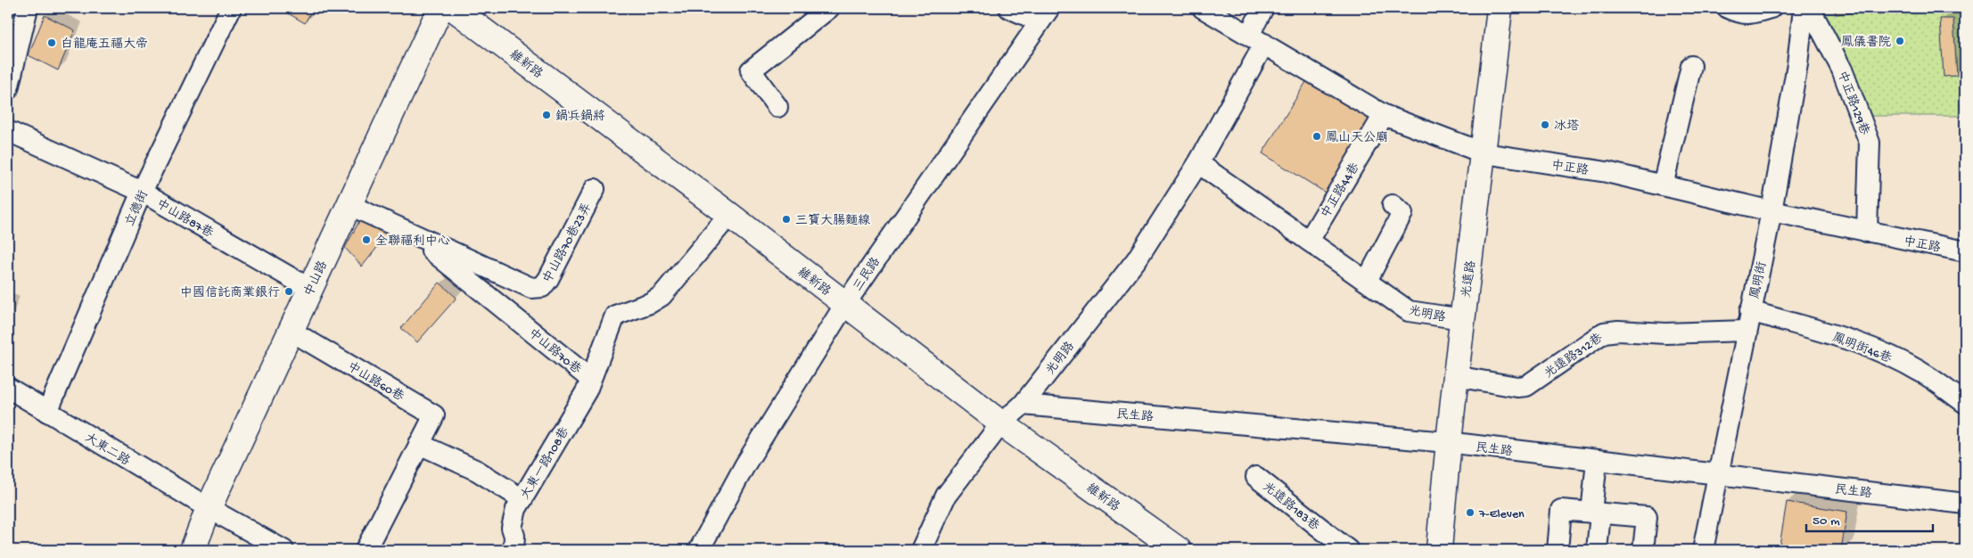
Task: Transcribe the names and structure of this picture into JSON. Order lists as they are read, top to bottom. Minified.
{"streets":{"main road":["維新路","中山路","光遠路"],"street":["中正路129巷","中正路","中正路44巷","立德街","中山路87巷","中山路70巷23弄","三民路","鳳明街","光明路","鳳明街46巷","中山路70巷","光遠路312巷","中山路60巷","民生路","大東二路","大東一路108巷","光遠路183巷"]},"crossings":[["維新路","三民路"],["維新路","光明路"],["維新路","中山路70巷"],["中正路129巷","中正路"],["中正路","中正路44巷"],["中正路","光遠路"],["中正路","鳳明街"],["中正路","光明路"],["中正路44巷","光明路"],["立德街","中山路87巷"],["立德街","大東二路"],["中山路87巷","中山路"],["中山路70巷23弄","中山路70巷"],["中山路","中山路70巷"],["中山路","中山路60巷"],["中山路","大東二路"],["光遠路","光明路"],["光遠路","光遠路312巷"],["光遠路","民生路"],["鳳明街","鳳明街46巷"],["鳳明街","光遠路312巷"],["鳳明街","民生路"],["光明路","民生路"],["中山路70巷","大東一路108巷"]],"places":["鳳儀書院","白龍庵五福大帝","鍋兵鍋將","冰塔","鳳山天公廟","三寶大腸麵線","全聯福利中心","中國信託商業銀行","7-Eleven"],"scale_bar":"50 m"}
